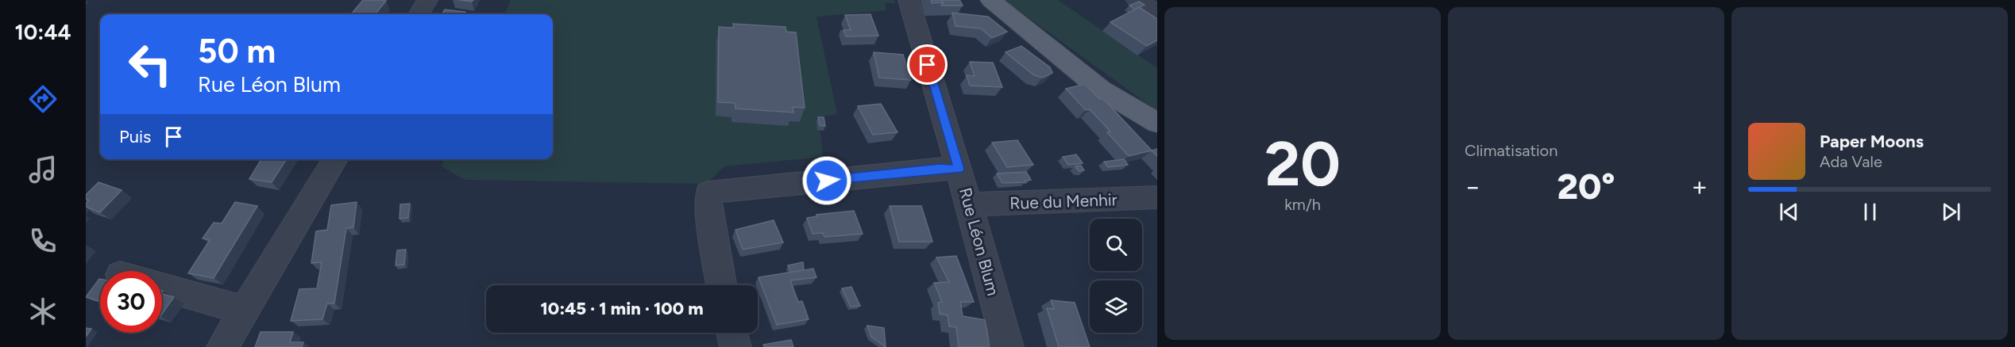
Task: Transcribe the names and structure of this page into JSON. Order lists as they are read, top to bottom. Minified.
{"streets":{"street":["Rue du Menhir","Rue Léon Blum"]},"crossings":[["Rue du Menhir","Rue Léon Blum"]],"page":{"tabs":"10:44","tile":[["20","km/h"],"Climatisation"],"turn":["50 m","Rue Léon Blum"],"then":"Puis","song":["Paper Moons","Ada Vale"],"heat":["−","20°","+"],"limit":"30","trip":"10:45 · 1 min · 100 m"}}
